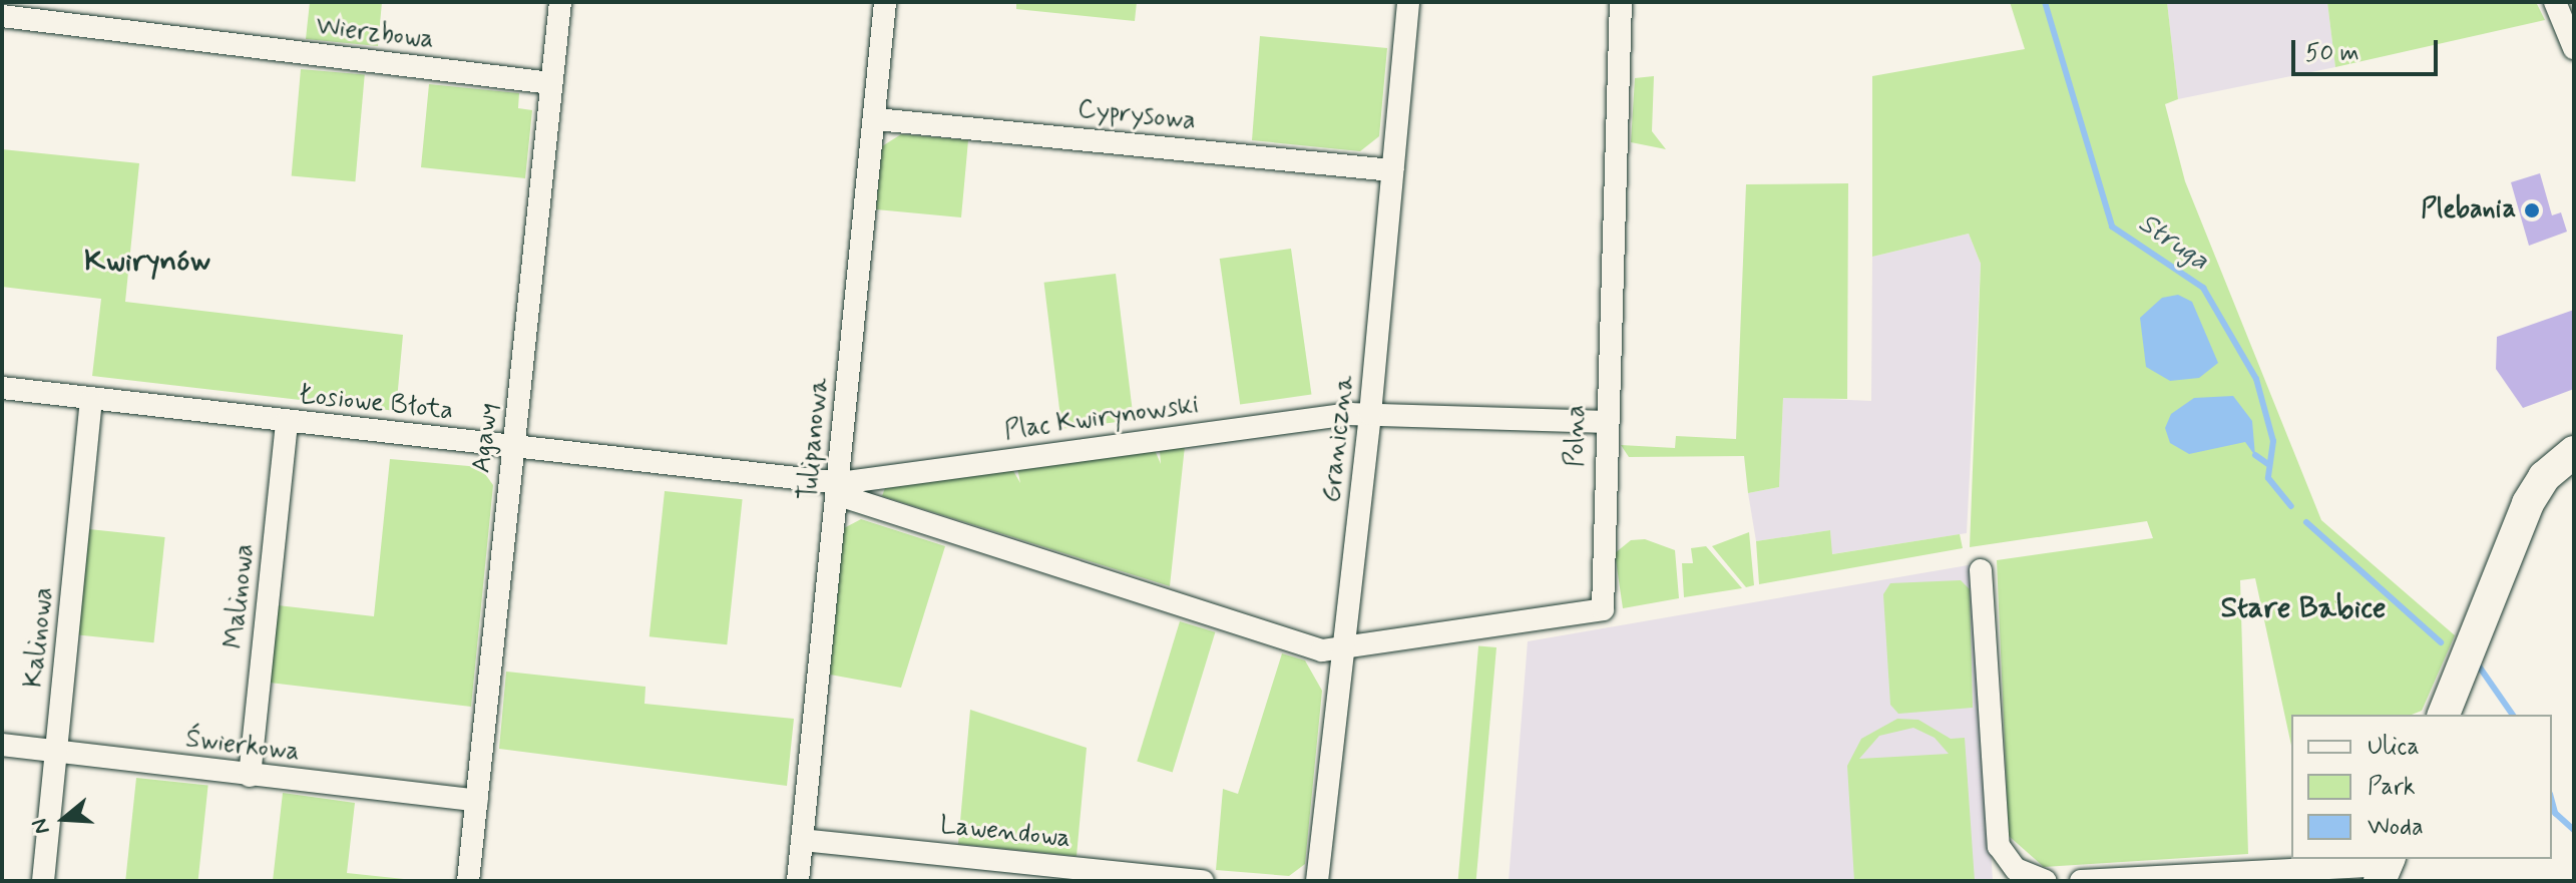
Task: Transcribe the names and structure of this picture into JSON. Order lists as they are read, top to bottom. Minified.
{"streets":{"street":["Wierzbowa","Cyprysowa","Łosiowe Błota","Plac Kwirynowski","Polna","Agawy","Tulipanowa","Graniczna","Malinowa","Kalinowa","Świerkowa","Lawendowa"]},"crossings":[["Wierzbowa","Agawy"],["Cyprysowa","Tulipanowa"],["Cyprysowa","Graniczna"],["Łosiowe Błota","Plac Kwirynowski"],["Łosiowe Błota","Agawy"],["Łosiowe Błota","Tulipanowa"],["Łosiowe Błota","Malinowa"],["Łosiowe Błota","Kalinowa"],["Plac Kwirynowski","Polna"],["Plac Kwirynowski","Tulipanowa"],["Plac Kwirynowski","Graniczna"],["Polna","Graniczna"],["Agawy","Świerkowa"],["Tulipanowa","Lawendowa"],["Malinowa","Świerkowa"],["Kalinowa","Świerkowa"]],"districts":["Kwirynów","Stare Babice"],"water":["Struga"],"places":["Plebania"],"legend":["Ulica","Park","Woda"],"scale_bar":"50 m","north":"left"}
